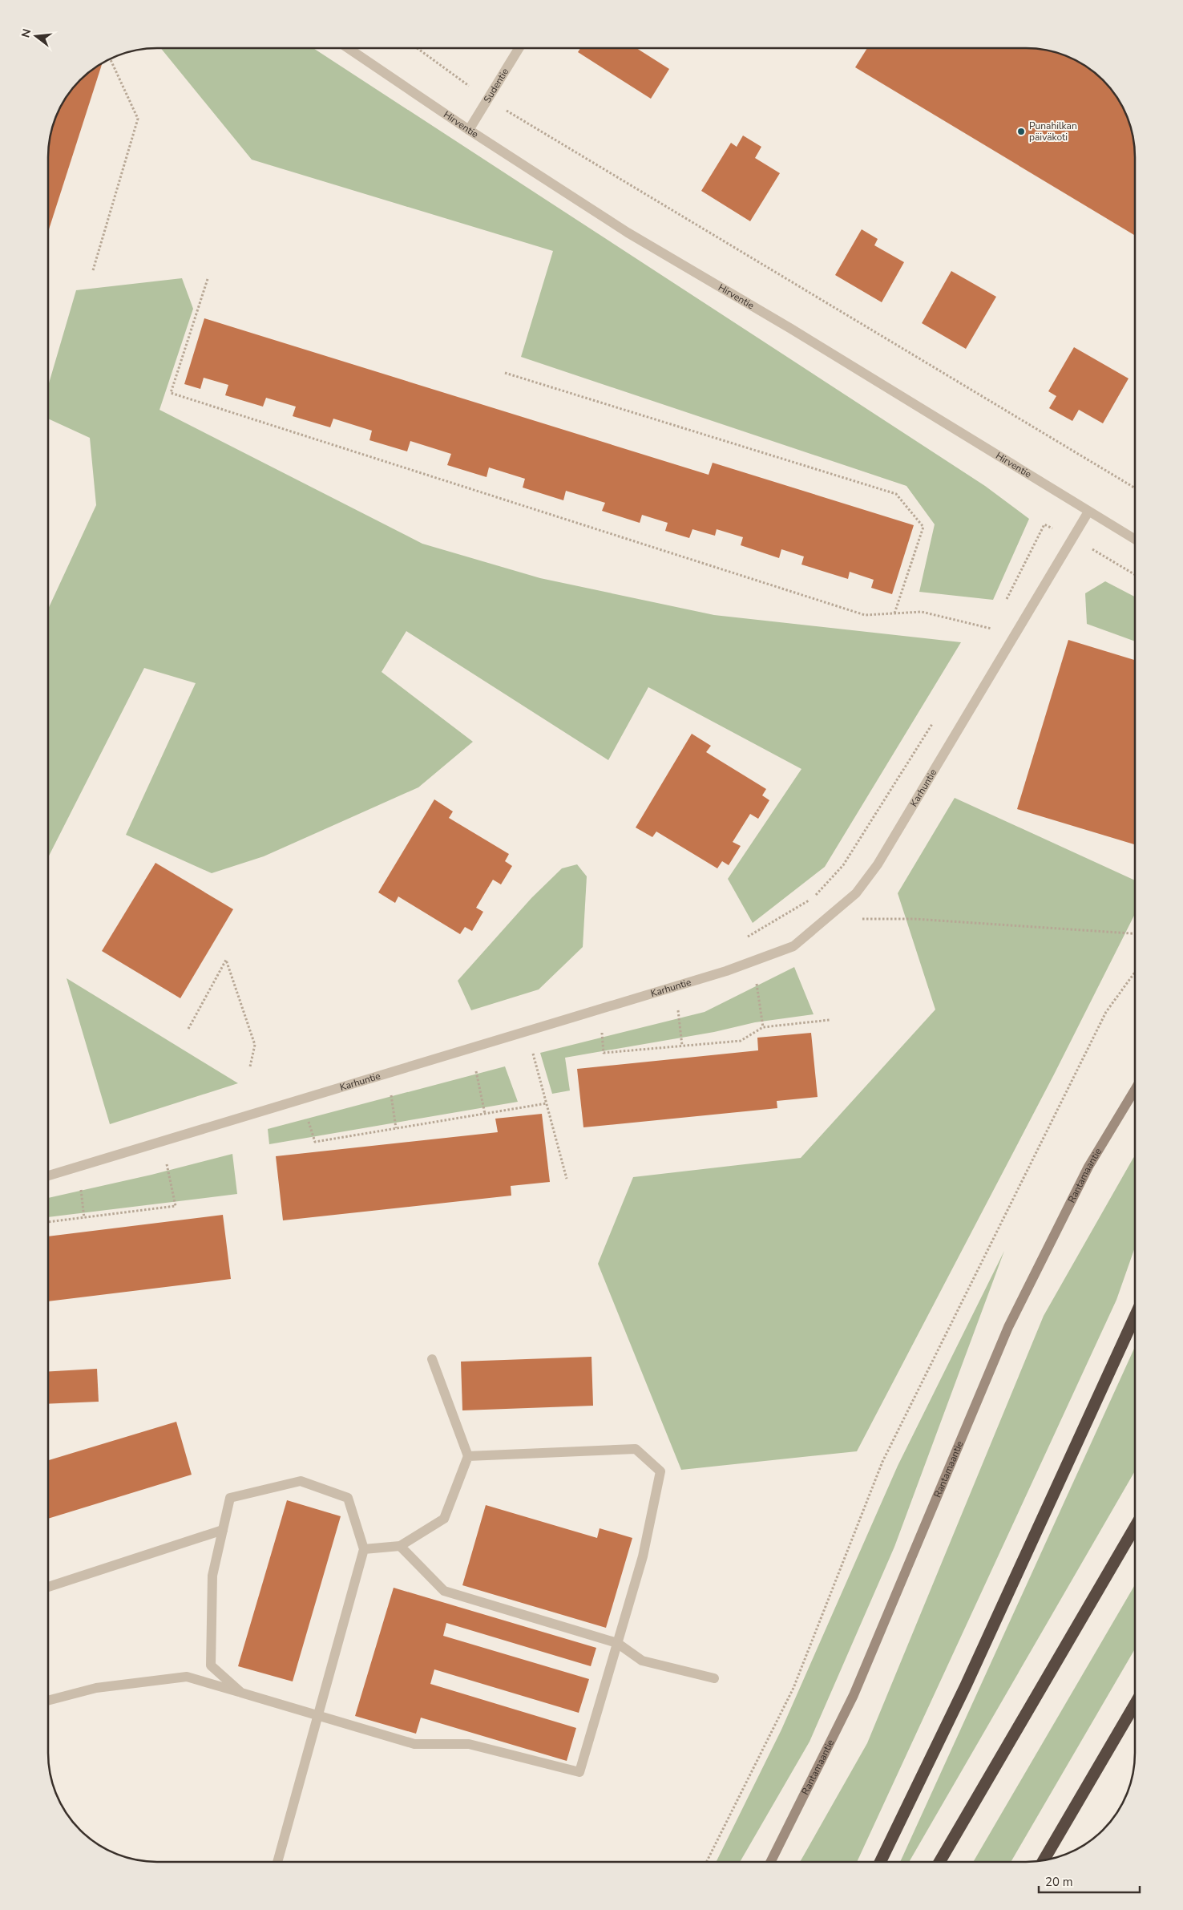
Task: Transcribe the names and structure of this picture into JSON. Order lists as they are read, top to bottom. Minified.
{"streets":{"main road":["Rantamaantie"],"street":["Sudentie","Hirventie","Karhuntie"]},"crossings":[["Sudentie","Hirventie"],["Hirventie","Karhuntie"]],"places":["Punahilkan päiväkoti"],"scale_bar":"20 m","north":"left"}
